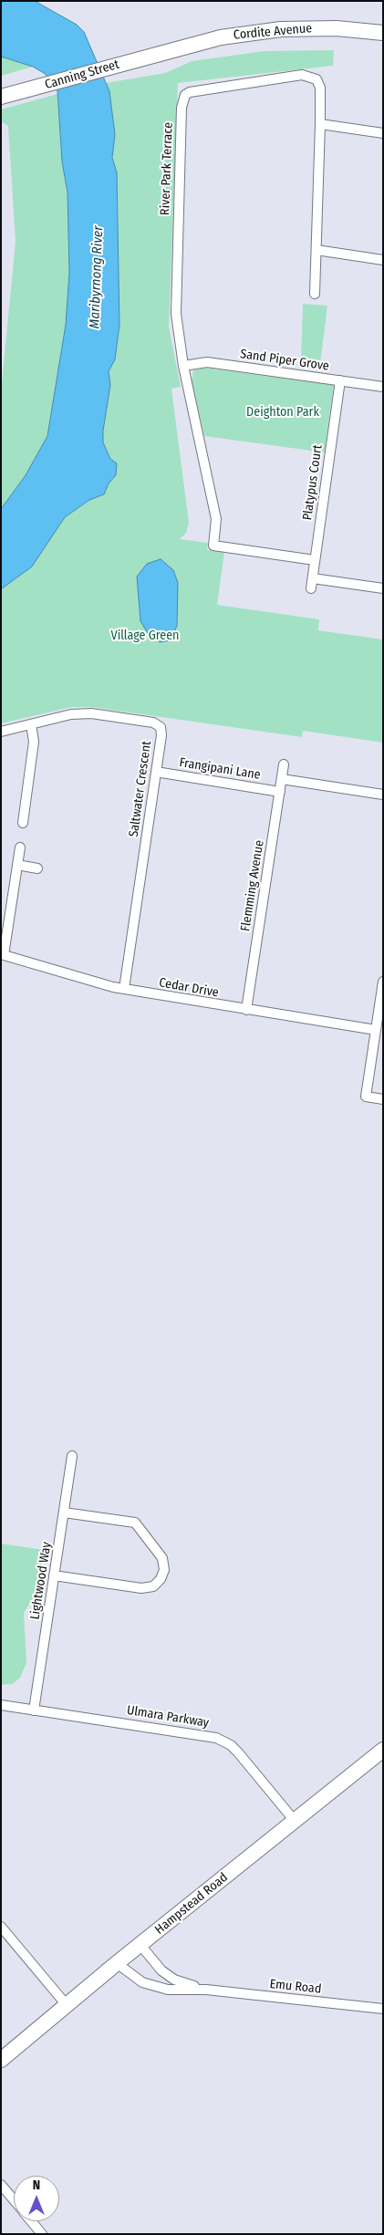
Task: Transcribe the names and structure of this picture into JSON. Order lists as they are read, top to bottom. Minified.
{"streets":{"main road":["Cordite Avenue","Canning Street","Hampstead Road"],"street":["River Park Terrace","Sand Piper Grove","Platypus Court","Frangipani Lane","Saltwater Crescent","Flemming Avenue","Cedar Drive","Lightwood Way","Ulmara Parkway","Emu Road"]},"crossings":[["Cordite Avenue","Canning Street"],["River Park Terrace","Sand Piper Grove"],["River Park Terrace","Platypus Court"],["Sand Piper Grove","Platypus Court"],["Frangipani Lane","Saltwater Crescent"],["Frangipani Lane","Flemming Avenue"],["Saltwater Crescent","Cedar Drive"],["Flemming Avenue","Cedar Drive"],["Lightwood Way","Ulmara Parkway"],["Ulmara Parkway","Hampstead Road"],["Hampstead Road","Emu Road"]],"water":["Maribyrnong River"],"parks":["Deighton Park","Village Green"],"north":"top"}
